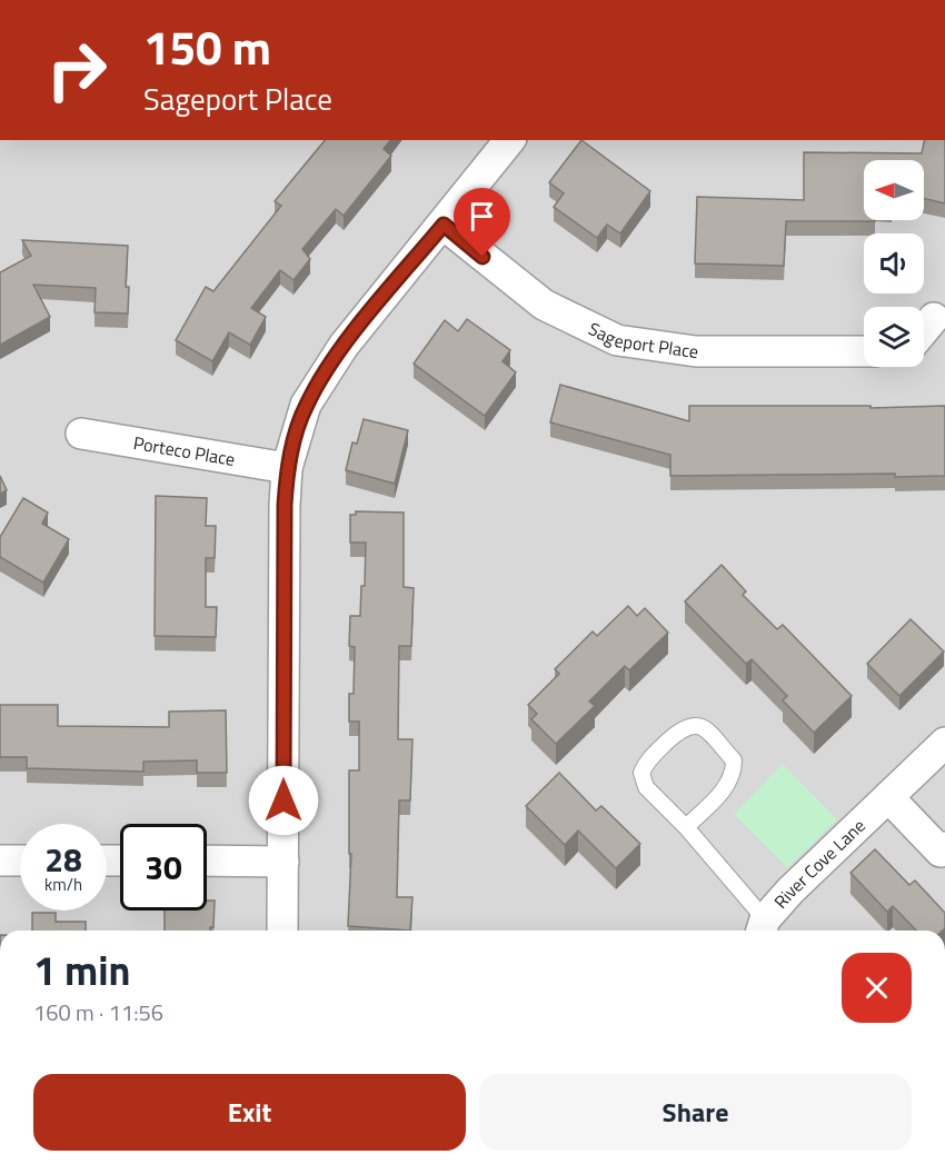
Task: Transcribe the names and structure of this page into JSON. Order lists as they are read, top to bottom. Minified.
{"streets":{"street":["Sageport Place","Porteco Place","River Cove Lane"]},"north":"left","page":{"turn":["150 m","Sageport Place"],"speed":"28 km/h","limit":"30","heading":["1 min","160 m · 11:56"],"buttons":["Exit","Share"]}}
